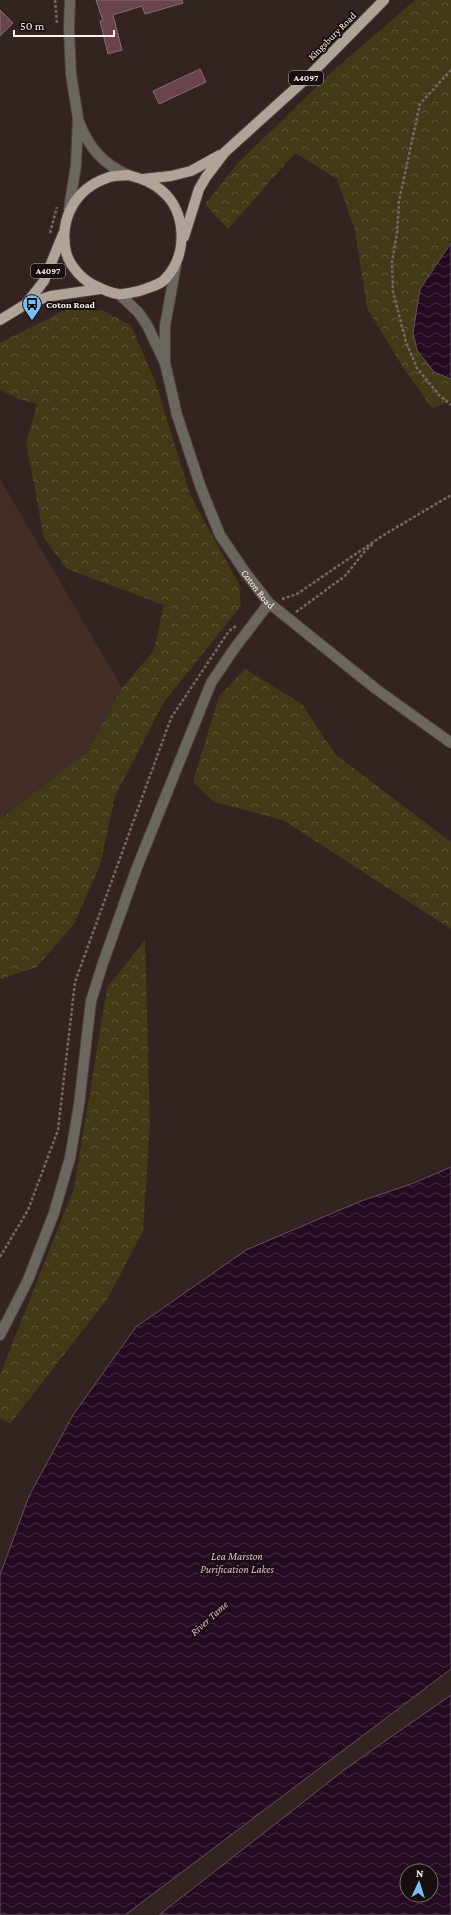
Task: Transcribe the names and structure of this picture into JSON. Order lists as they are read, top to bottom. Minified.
{"streets":{"main road":["Kingsbury Road","A4097"],"street":["Coton Road"]},"crossings":[["Kingsbury Road","A4097"],["A4097","Coton Road"]],"water":["Lea Marston Purification Lakes","River Tame"],"places":{"bus stop":["Coton Road"]},"scale_bar":"50 m","north":"top"}
